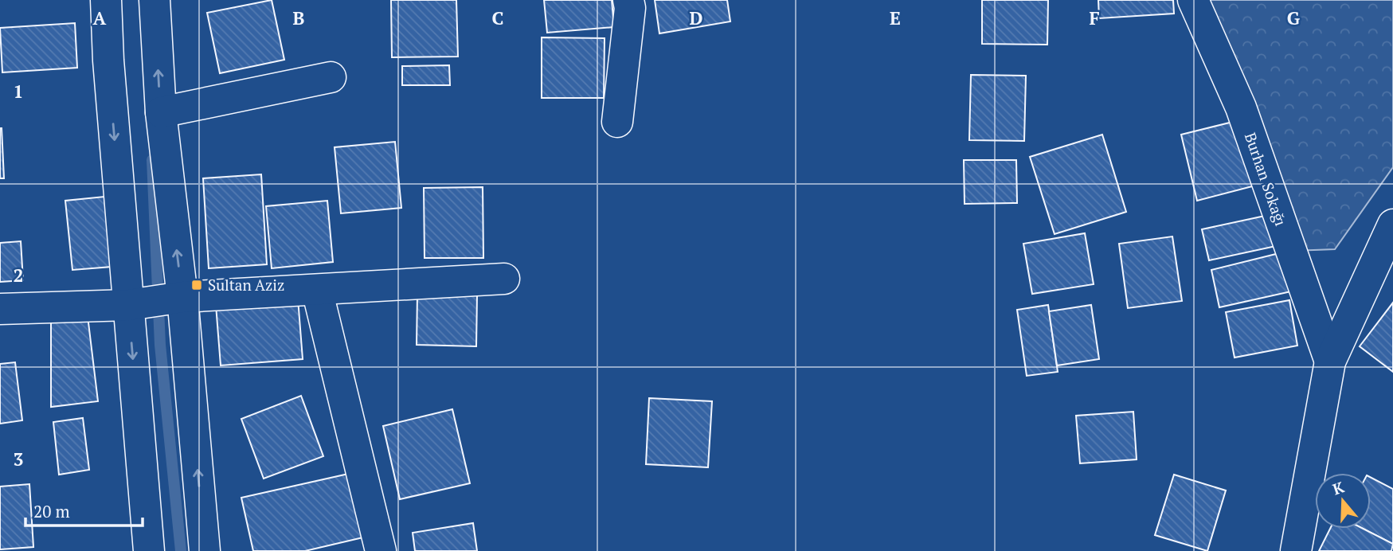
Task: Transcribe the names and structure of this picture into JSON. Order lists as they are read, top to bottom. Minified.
{"streets":{"street":["Burhan Sokağı"]},"places":{"transit":["Sultan Aziz"]},"scale_bar":"20 m","north":"top","grid":{"columns":["A","B","C","D","E","F","G"],"rows":["1","2","3"]}}
